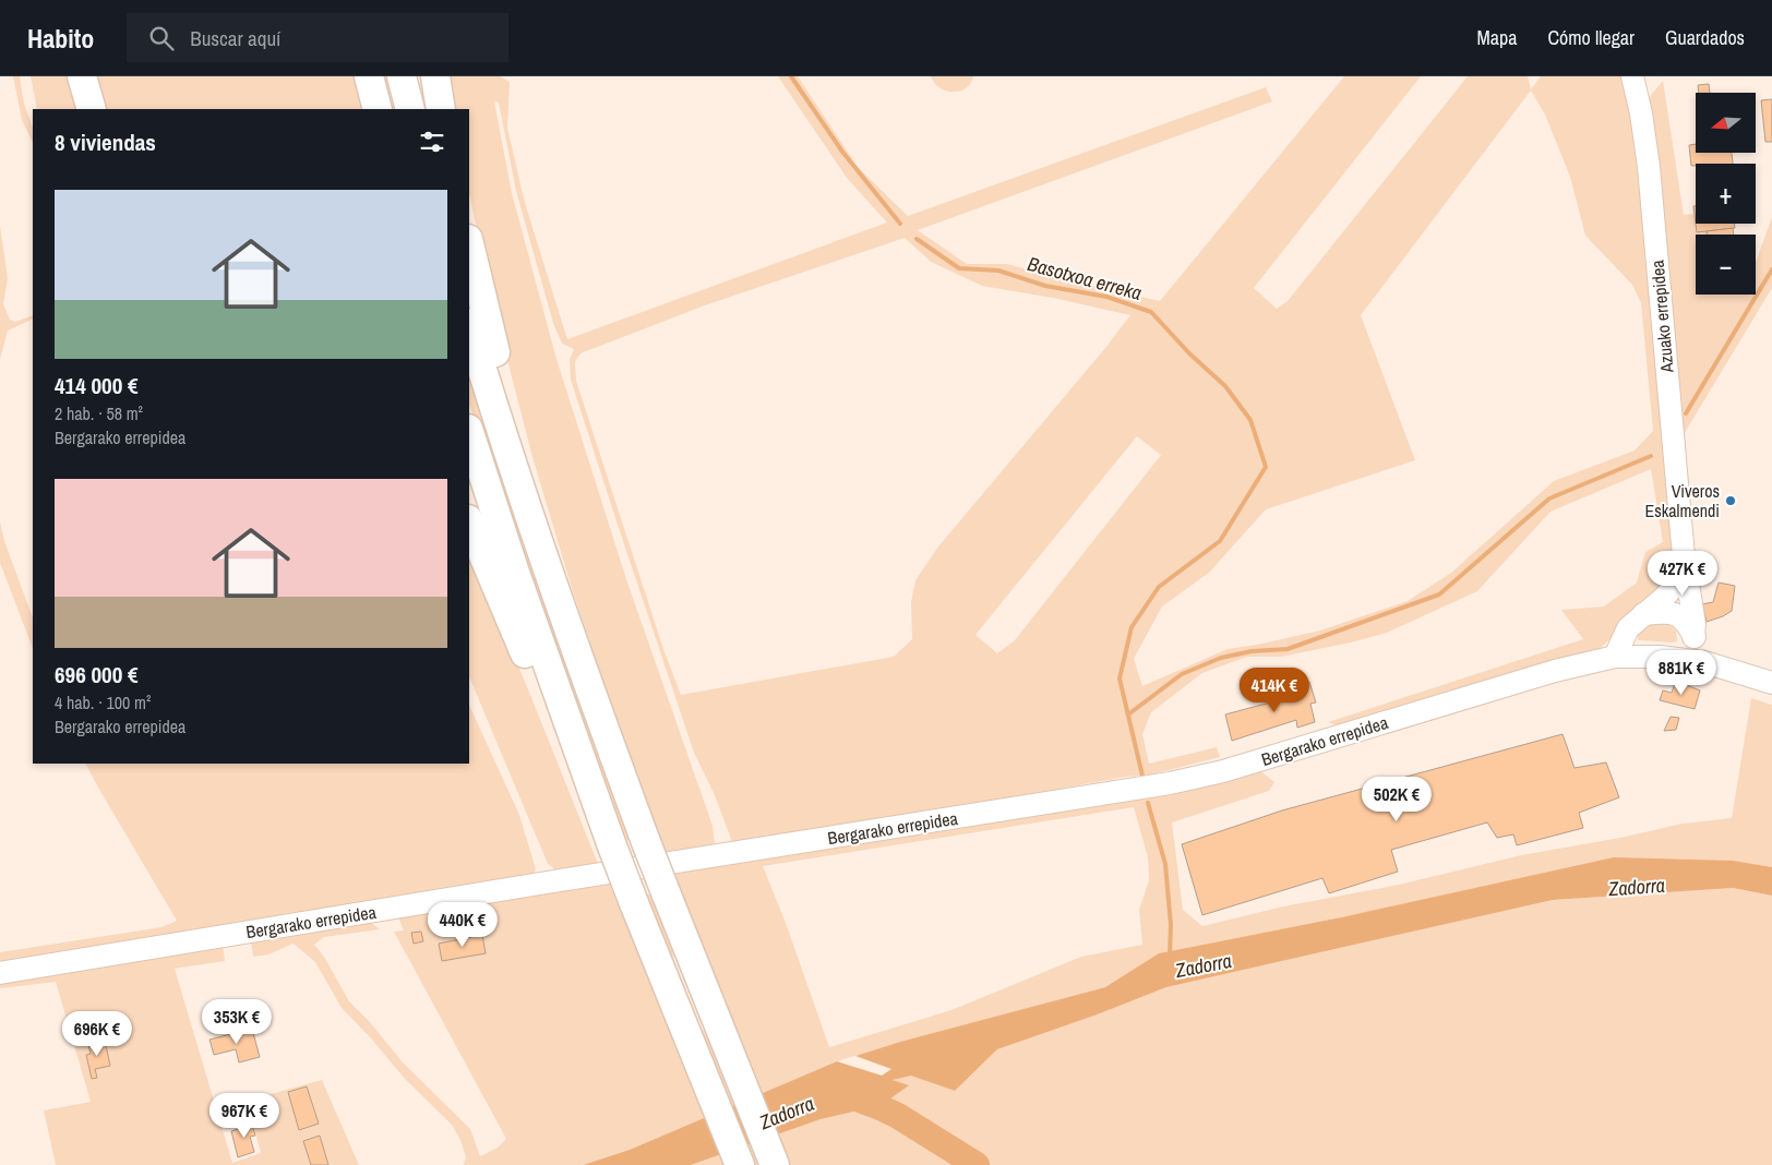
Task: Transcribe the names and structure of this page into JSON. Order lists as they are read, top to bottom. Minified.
{"streets":{"street":["Azuako errepidea","Bergarako errepidea"]},"water":["Basotxoa erreka","Zadorra"],"places":["Viveros Eskalmendi"],"north":"left","page":{"header":"Habito","search":"Buscar aquí","nav":["Mapa","Cómo llegar","Guardados"],"map_buttons":["+","−"],"heading":"8 viviendas","list":[{"name":"414 000 €","note":"2 hab. · 58 m² · Bergarako errepidea"},{"name":"696 000 €","note":"4 hab. · 100 m² · Bergarako errepidea"}],"price":["427K €","881K €","414K €","502K €","440K €","353K €","696K €","967K €"]}}
